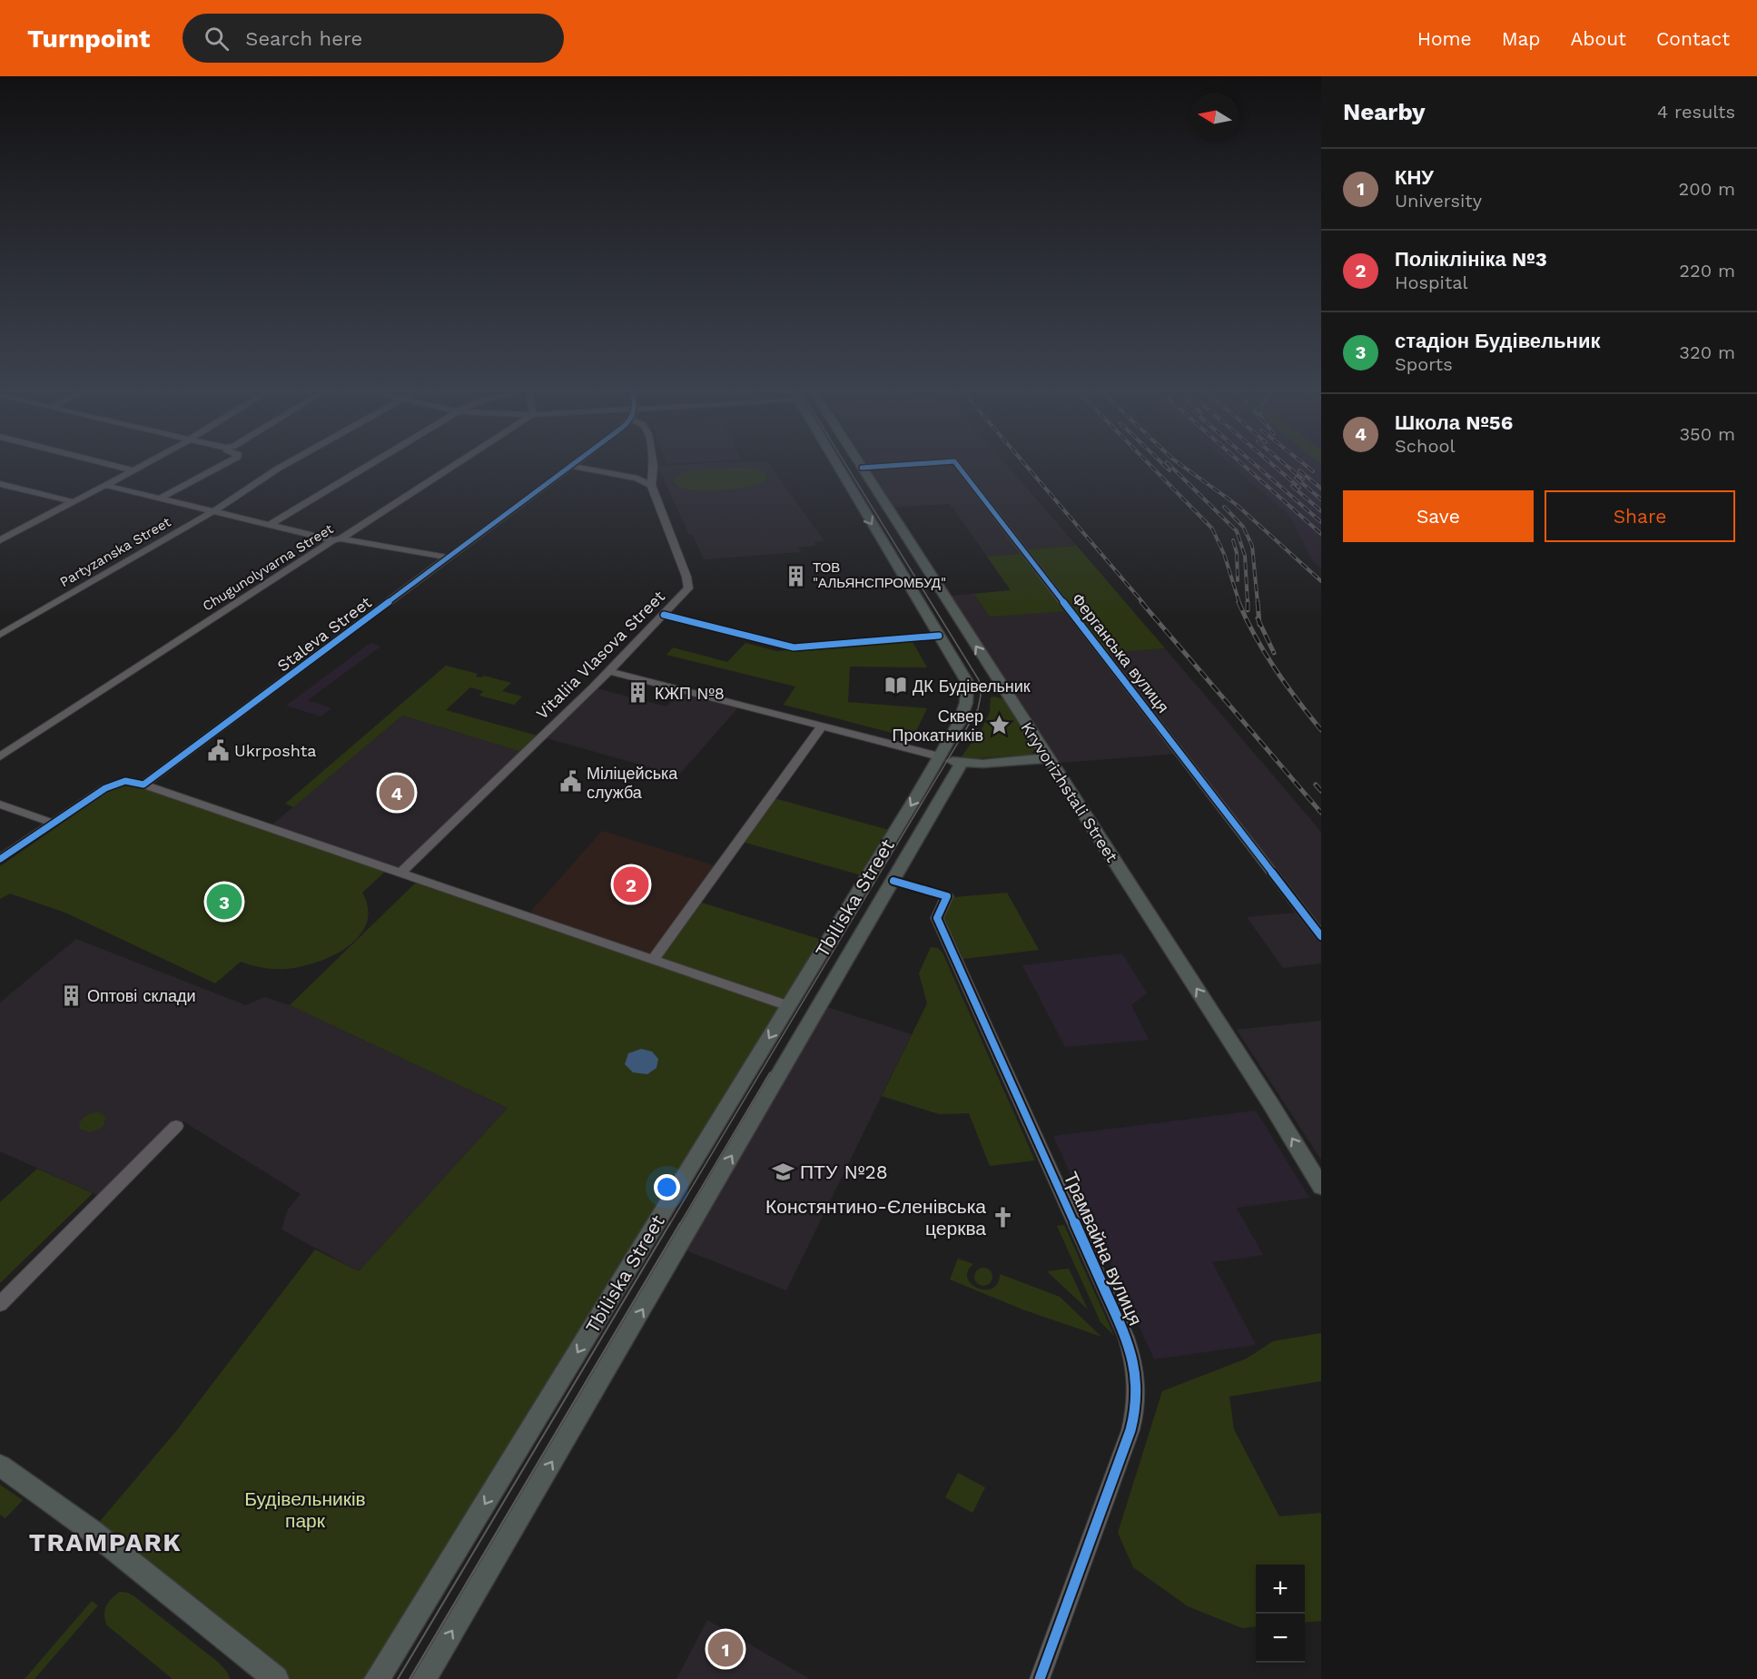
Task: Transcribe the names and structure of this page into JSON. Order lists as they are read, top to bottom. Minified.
{"streets":{"main road":["Kryvorizhstali Street","Tbiliska Street"],"street":["Partyzanska Street","Chugunolyvarna Street","Staleva Street","Ферганська вулиця","Vitaliia Vlasova Street","Трамвайна вулиця"]},"crossings":[["Tbiliska Street","Трамвайна вулиця"]],"one_way":["Kryvorizhstali Street"],"districts":["TRAMPARK"],"parks":["Будівельників парк"],"places":{"building":["ТОВ \"АЛЬЯНСПРОМБУД\"","КЖП №8","Оптові склади"],"library":["ДК Будівельник"],"place":["Сквер Прокатників"],"public building":["Ukrposhta","Міліцейська служба"],"school or university":["ПТУ №28"],"church":["Констянтино-Єленівська церква"]},"north":"left","page":{"header":"Turnpoint","search":"Search here","nav":["Home","Map","About","Contact"],"heading":["Nearby","4 results"],"list":[{"mark":"1","name":"КНУ","note":"University","value":"200 m"},{"mark":"2","name":"Поліклініка №3","note":"Hospital","value":"220 m"},{"mark":"3","name":"стадіон Будівельник","note":"Sports","value":"320 m"},{"mark":"4","name":"Школа №56","note":"School","value":"350 m"}],"buttons":["Save","Share"],"pins":["4","2","3","1"],"map_buttons":["+","−"]}}
